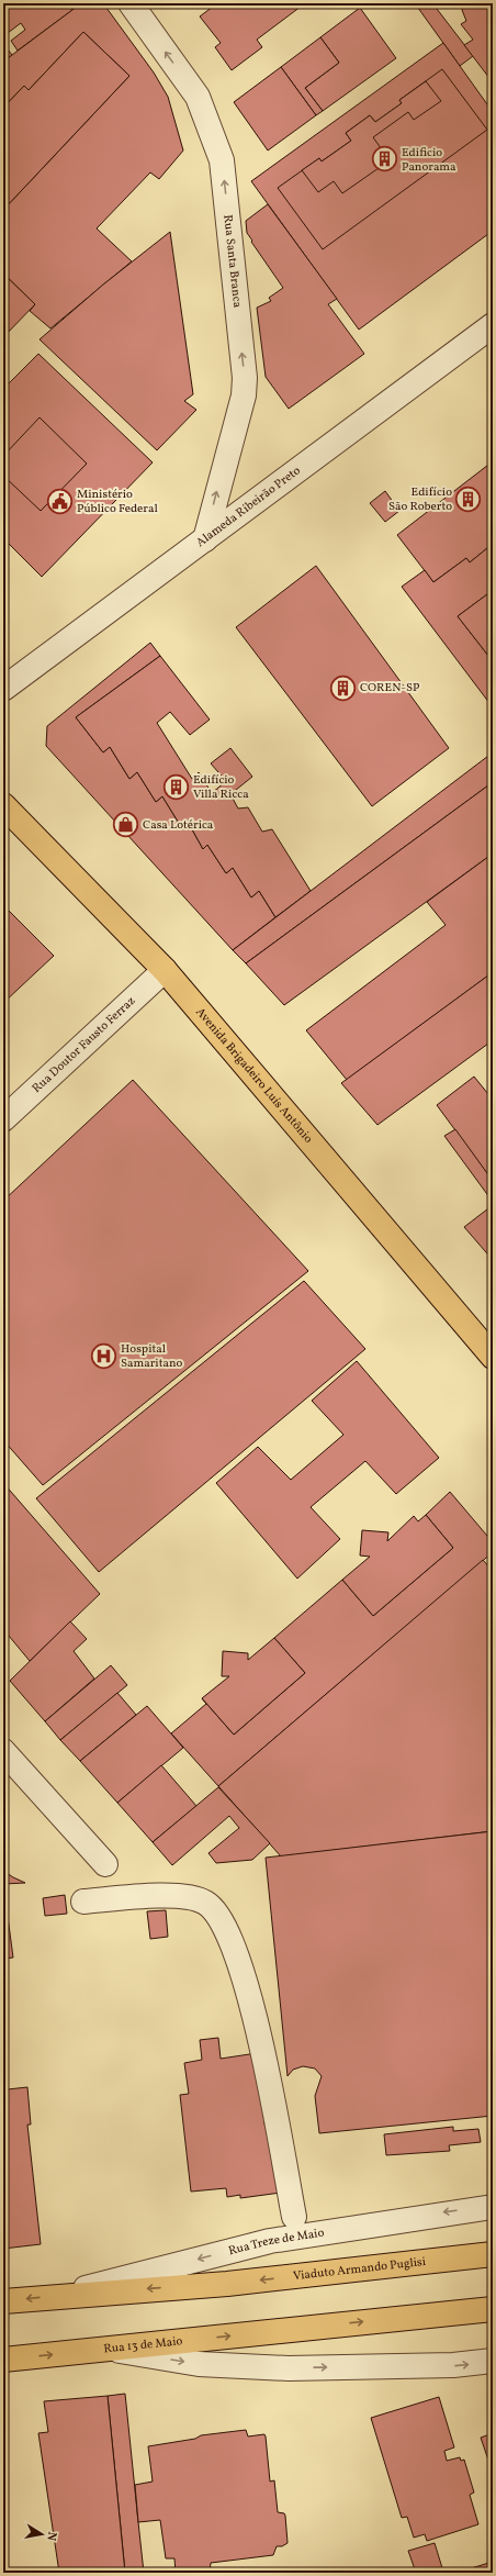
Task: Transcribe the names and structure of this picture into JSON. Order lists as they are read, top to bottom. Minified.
{"streets":{"main road":["Avenida Brigadeiro Luís Antônio","Viaduto Armando Puglisi","Rua 13 de Maio"],"street":["Rua Santa Branca","Alameda Ribeirão Preto","Rua Doutor Fausto Ferraz","Rua Treze de Maio"]},"crossings":[["Rua Santa Branca","Alameda Ribeirão Preto"],["Rua Doutor Fausto Ferraz","Avenida Brigadeiro Luís Antônio"],["Rua Treze de Maio","Viaduto Armando Puglisi"]],"one_way":["Rua Santa Branca","Viaduto Armando Puglisi","Rua 13 de Maio"],"places":{"building":["Edificio Panorama","Edifício São Roberto","COREN-SP","Edifício Villa Ricca"],"public building":["Ministério Público Federal"],"shop":["Casa Lotérica"],"hospital":["Hospital Samaritano"]},"north":"right"}
